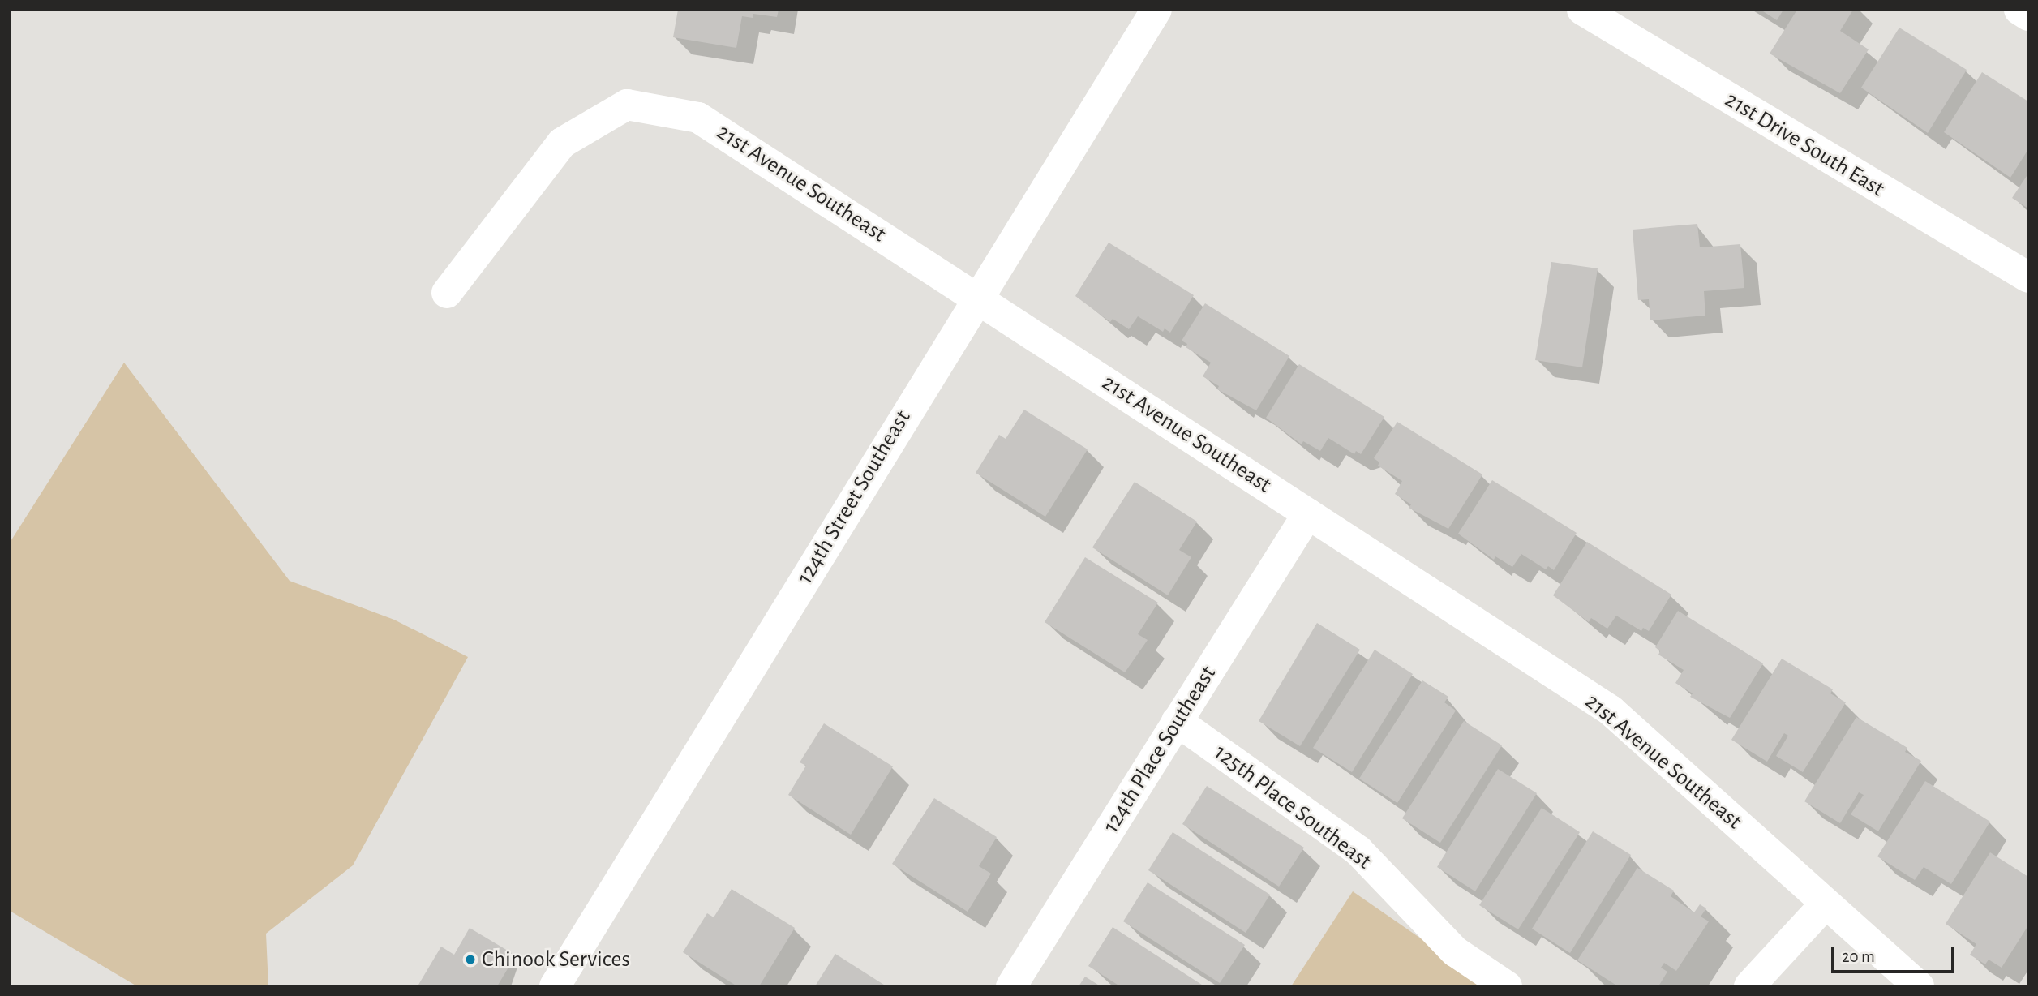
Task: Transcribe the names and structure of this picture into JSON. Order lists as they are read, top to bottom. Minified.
{"streets":{"street":["21st Drive South East","21st Avenue Southeast","124th Street Southeast","124th Place Southeast","125th Place Southeast"]},"crossings":[["21st Avenue Southeast","124th Street Southeast"],["21st Avenue Southeast","124th Place Southeast"],["124th Place Southeast","125th Place Southeast"]],"places":["Chinook Services"],"scale_bar":"20 m"}
